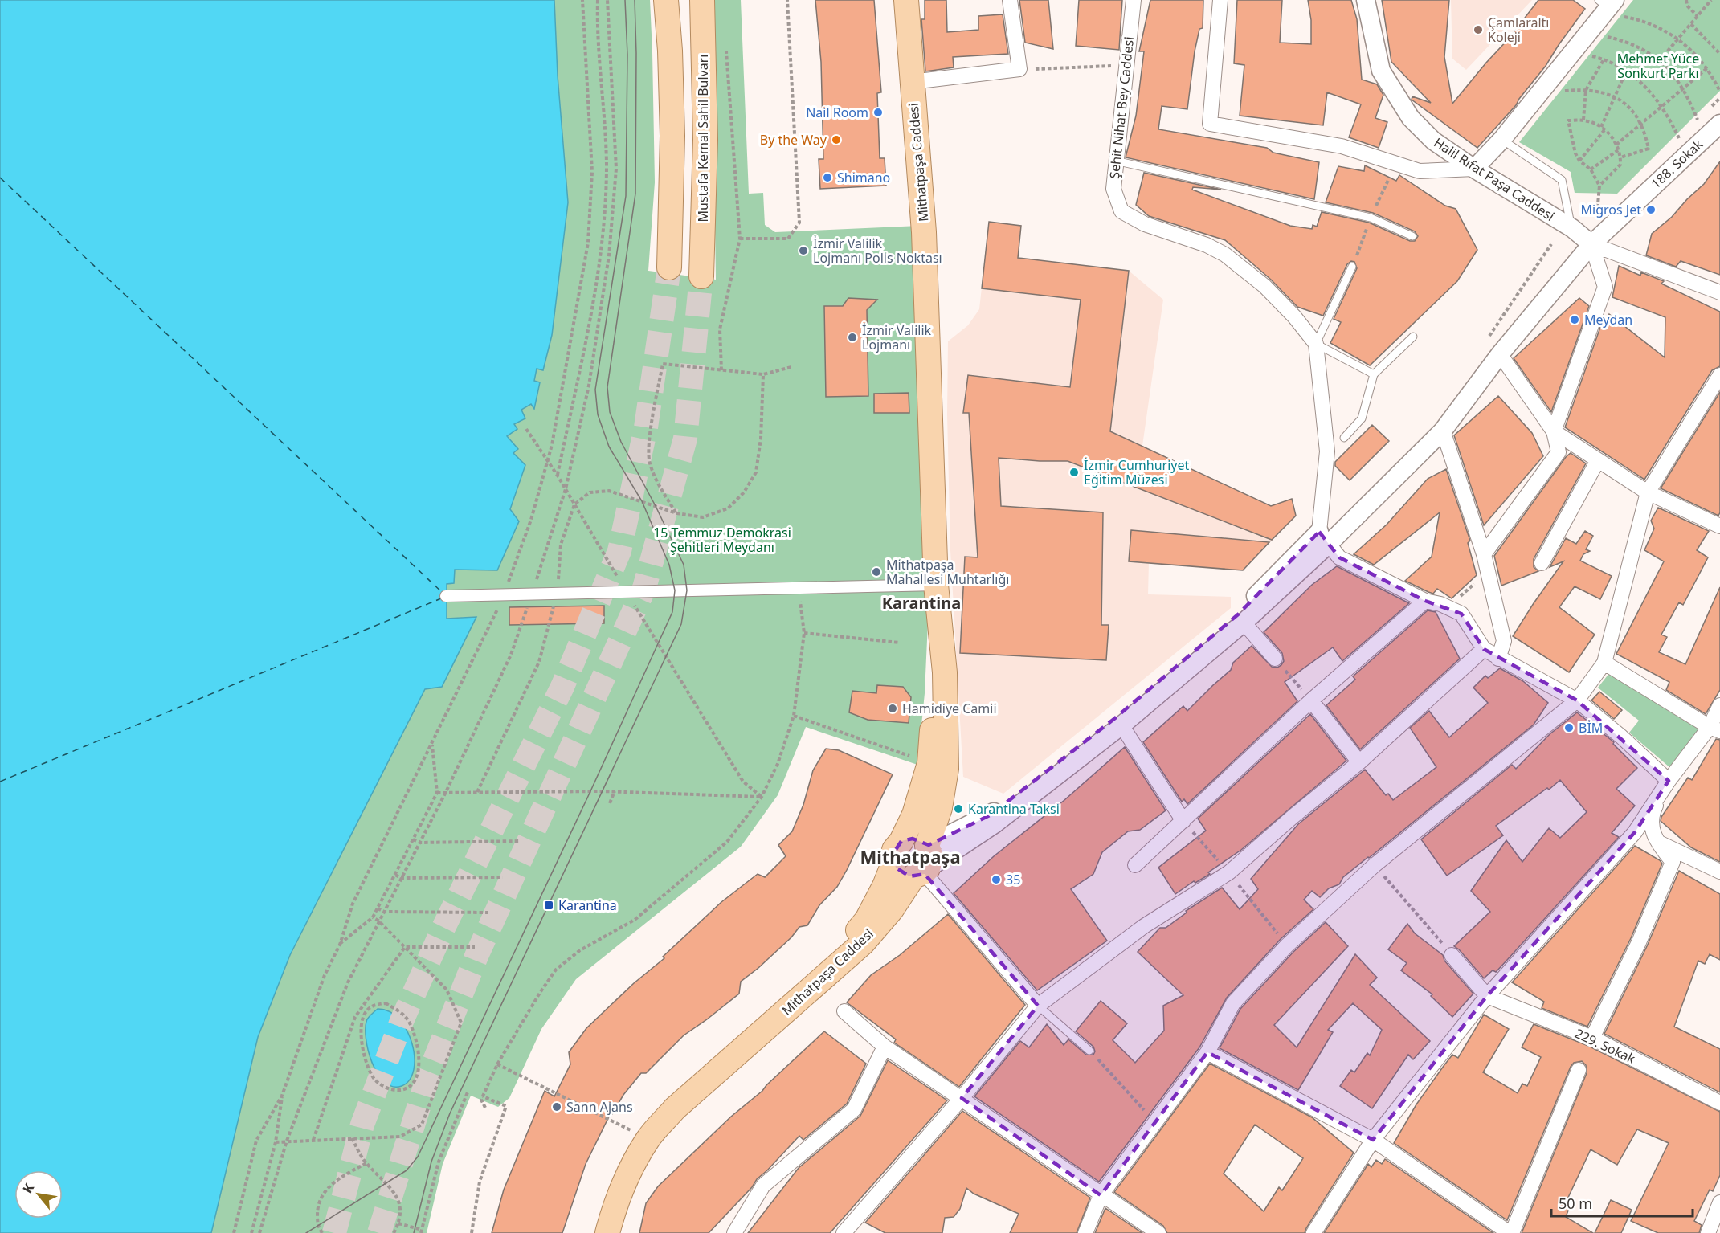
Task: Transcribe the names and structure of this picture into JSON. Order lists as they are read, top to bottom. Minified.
{"streets":{"main road":["Mustafa Kemal Sahil Bulvarı","Mithatpaşa Caddesi"],"street":["Şehit Nihat Bey Caddesi","188. Sokak","Halil Rıfat Paşa Caddesi","229. Sokak"]},"crossings":[["188. Sokak","Halil Rıfat Paşa Caddesi"]],"districts":["Karantina","Mithatpaşa"],"parks":["Mehmet Yüce Sonkurt Parkı","15 Temmuz Demokrasi Şehitleri Meydanı"],"places":{"other":["Çamlaraltı Koleji","Nail Room","By the Way","Shimano","Migros Jet","İzmir Valilik Lojmanı Polis Noktası","Meydan","İzmir Valilik Lojmanı","İzmir Cumhuriyet Eğitim Müzesi","Mithatpaşa Mahallesi Muhtarlığı","Hamidiye Camii","BİM","Karantina Taksi","35","Sann Ajans"],"transit":["Karantina"]},"scale_bar":"50 m","north":"top left"}
